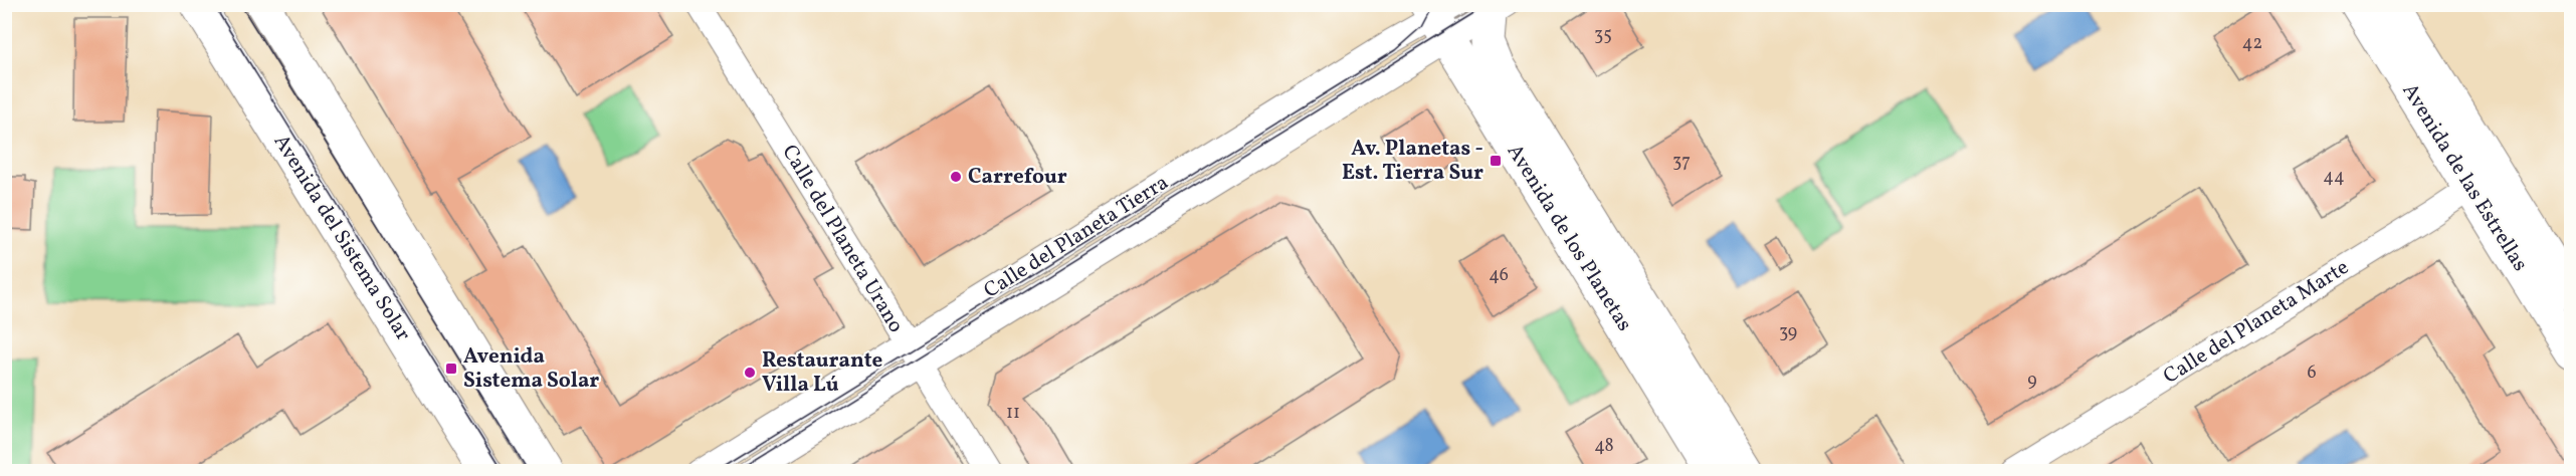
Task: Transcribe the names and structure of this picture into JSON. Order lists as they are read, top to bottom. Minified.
{"streets":{"street":["Avenida de las Estrellas","Calle del Planeta Tierra","Avenida del Sistema Solar","Avenida de los Planetas","Calle del Planeta Urano","Calle del Planeta Marte"]},"crossings":[["Avenida de las Estrellas","Calle del Planeta Marte"],["Calle del Planeta Tierra","Avenida de los Planetas"],["Calle del Planeta Tierra","Calle del Planeta Urano"]],"places":{"transit":["Av. Planetas - Est. Tierra Sur","Avenida Sistema Solar"],"other":["Carrefour","Restaurante Villa Lú"]},"house_numbers":["35","42","37","44","46","39","6","9","11","48"]}
